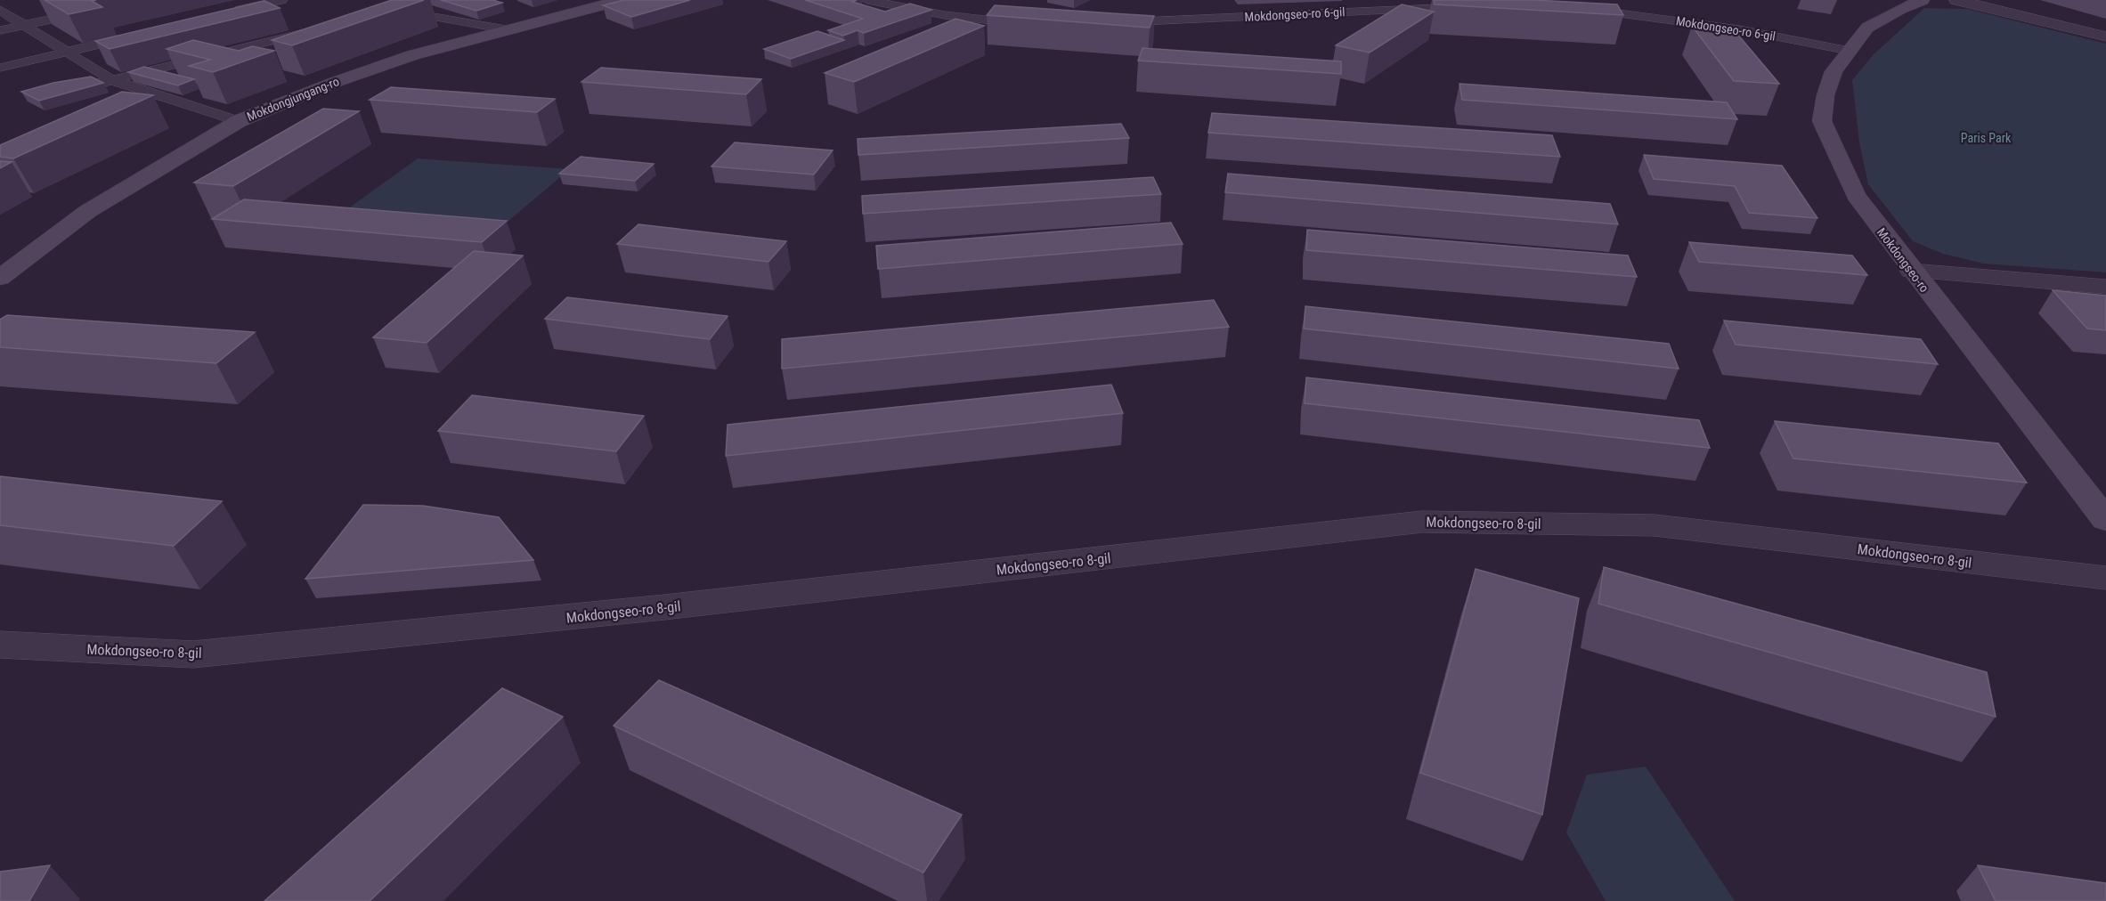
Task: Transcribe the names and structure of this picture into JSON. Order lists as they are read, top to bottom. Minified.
{"streets":{"main road":["Mokdongjungang-ro","Mokdongseo-ro"],"street":["Mokdongseo-ro 6-gil","Mokdongseo-ro 8-gil"]},"crossings":[["Mokdongseo-ro 6-gil","Mokdongseo-ro"]],"parks":["Paris Park"]}
